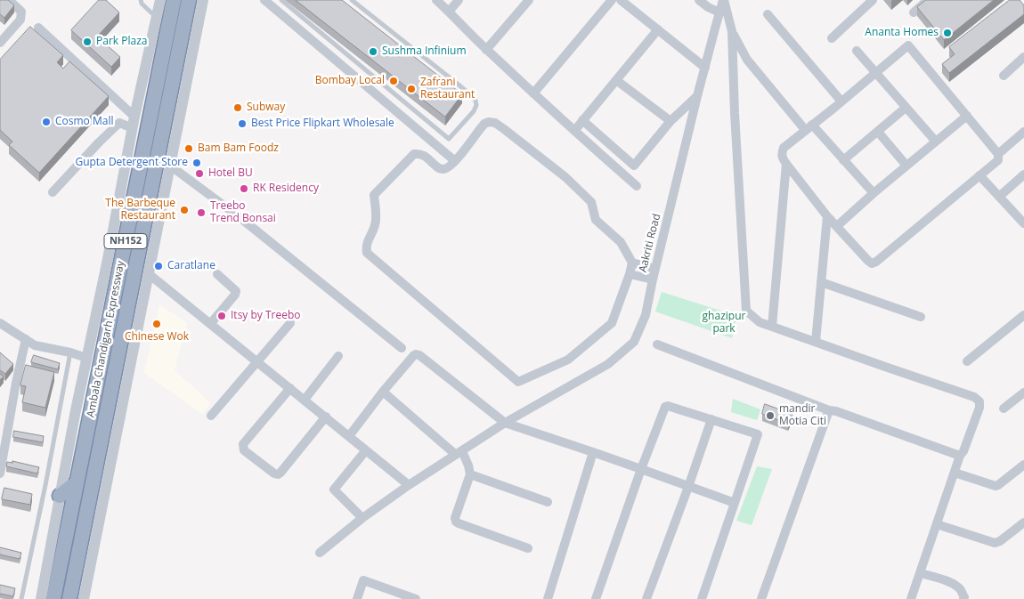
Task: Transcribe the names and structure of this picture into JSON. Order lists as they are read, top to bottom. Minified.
{"streets":{"highway":["NH152","Ambala Chandigarh Expressway"],"street":["Aakriti Road"]},"parks":["ghazipur park"],"places":["Ananta Homes","Park Plaza","Sushma Infinium","Bombay Local","Zafrani Restaurant","Subway","Cosmo Mall","Best Price Flipkart Wholesale","Bam Bam Foodz","Gupta Detergent Store","Hotel BU","RK Residency","The Barbeque Restaurant","Treebo Trend Bonsai","Caratlane","Itsy by Treebo","Chinese Wok","mandir Motia Citi"]}
